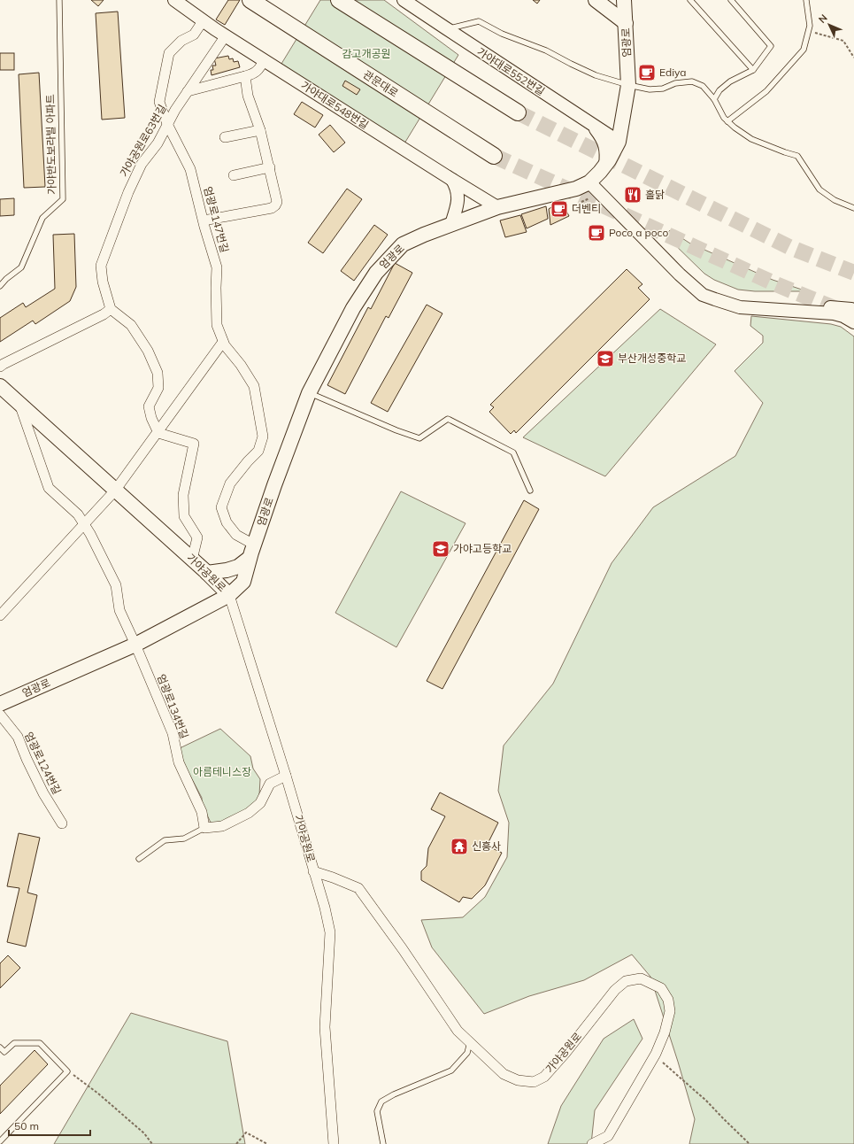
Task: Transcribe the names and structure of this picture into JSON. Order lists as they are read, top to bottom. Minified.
{"streets":{"highway":["관문대로"],"main road":["엄광로","가야공원로"],"street":["가야대로552번길","가야대로548번길","가야공원로63번길","엄광로147번길","엄광로134번길","엄광로124번길"],"lane":["가야반도보라빌 아파트"]},"crossings":[["엄광로","가야대로552번길"],["엄광로","가야대로548번길"],["엄광로","엄광로147번길"],["엄광로","가야공원로"],["엄광로","엄광로134번길"],["가야대로548번길","가야공원로63번길"],["가야대로548번길","엄광로147번길"],["가야공원로63번길","엄광로147번길"],["가야공원로","엄광로134번길"]],"parks":["감고개공원","아름테니스장"],"places":{"cafe":["Ediya","더벤티","Poco a poco"],"restaurant":["홀닭"],"school or university":["부산개성중학교","가야고등학교"],"temple":["신흥사"]},"scale_bar":"50 m","north":"top left"}
